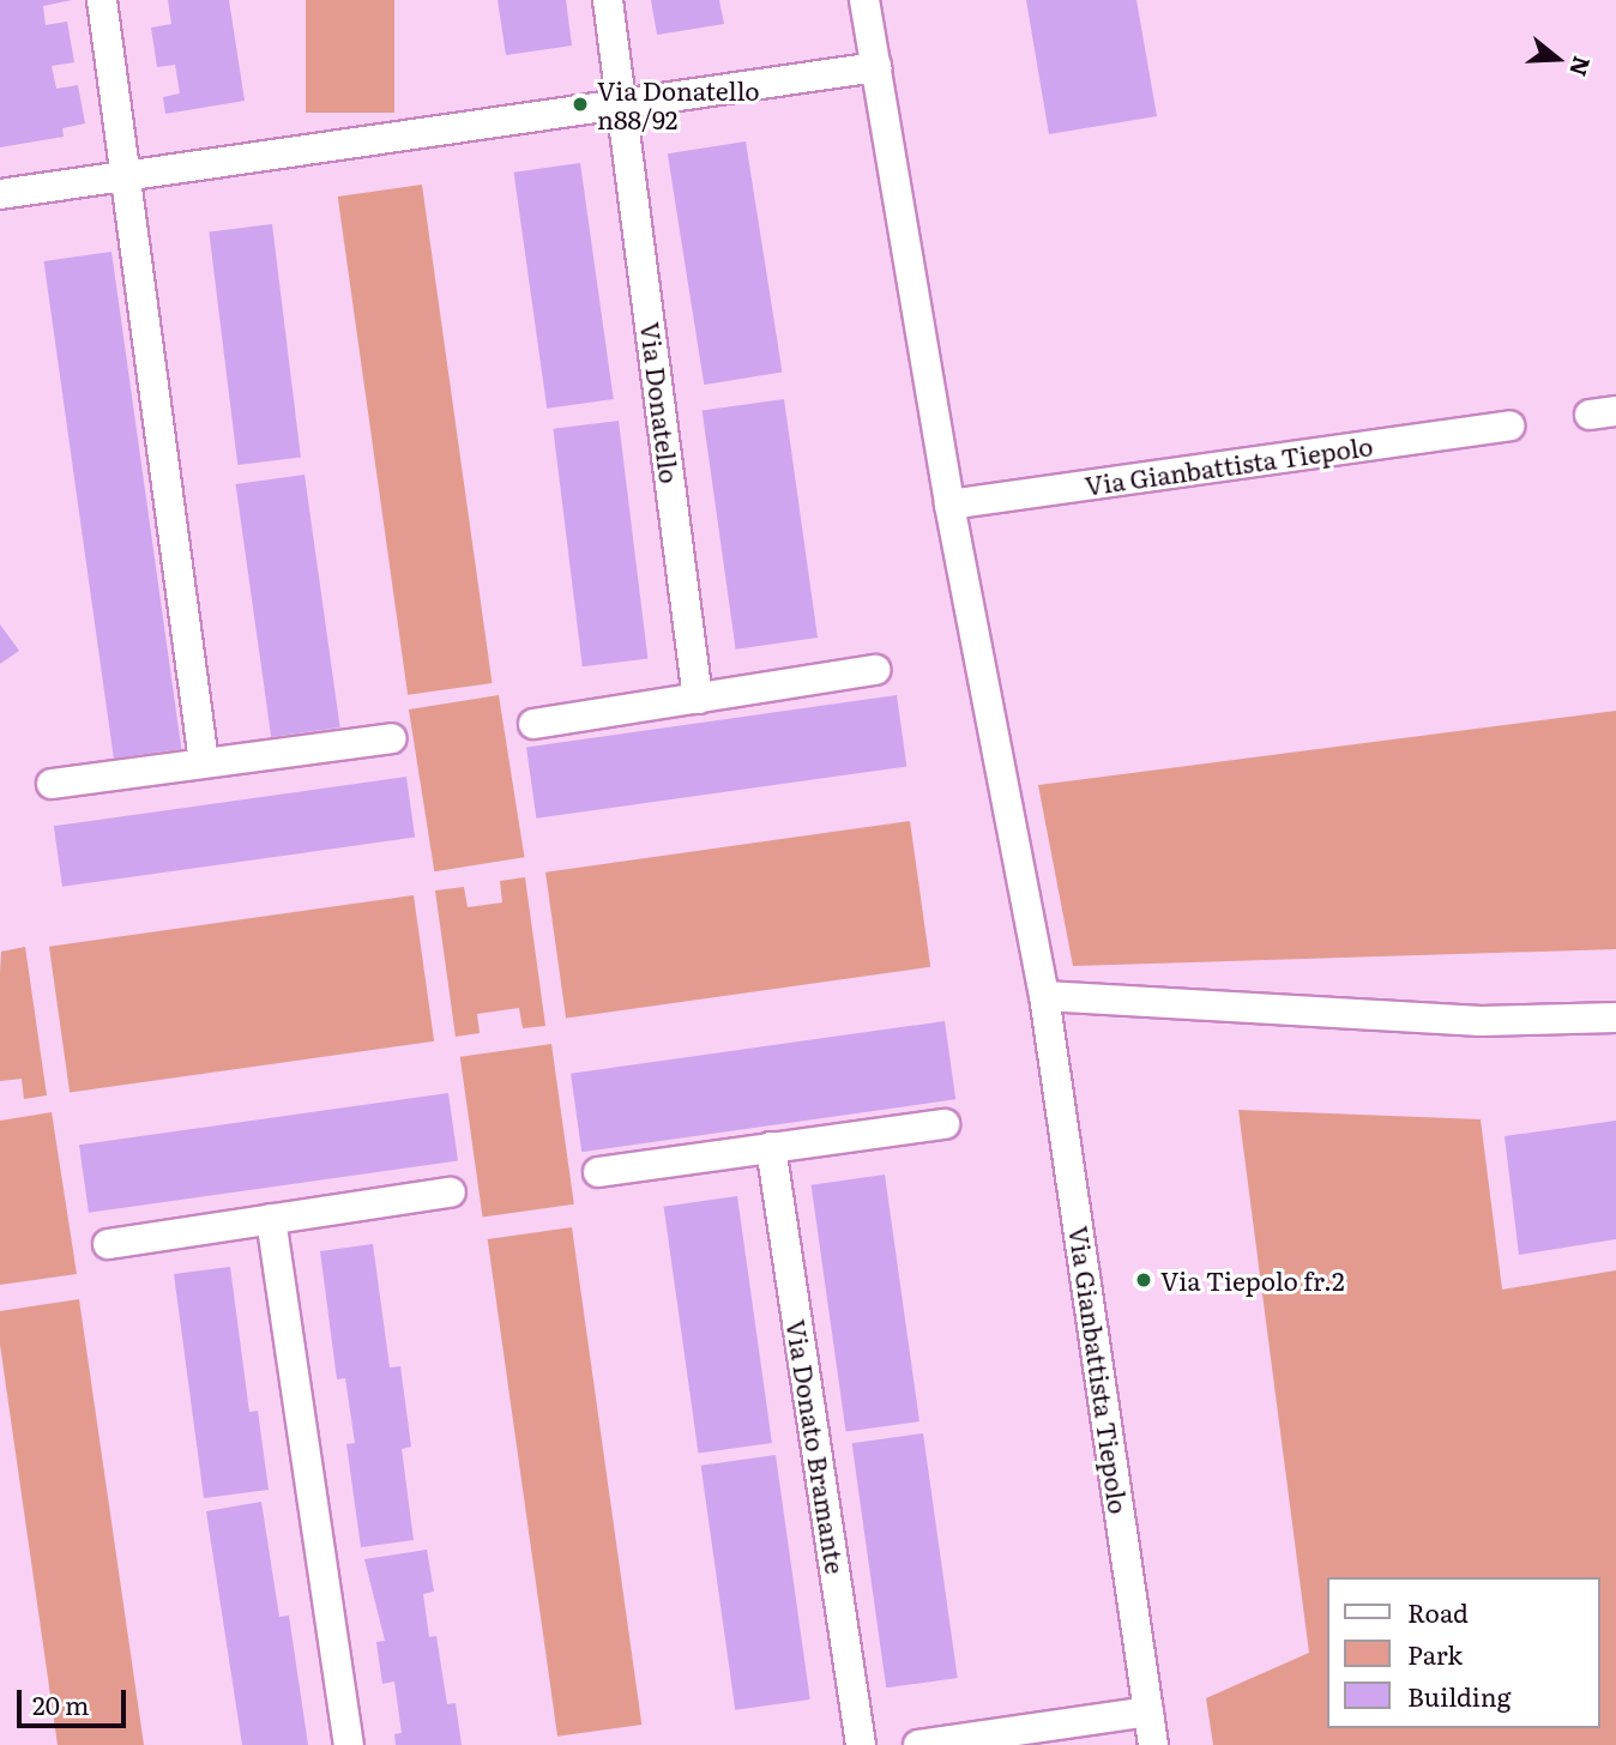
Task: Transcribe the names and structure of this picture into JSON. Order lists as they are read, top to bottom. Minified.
{"streets":{"street":["Via Donatello","Via Gianbattista Tiepolo","Via Donato Bramante"]},"places":["Via Donatello n88/92","Via Tiepolo fr.2"],"legend":["Road","Park","Building"],"scale_bar":"20 m","north":"right"}
